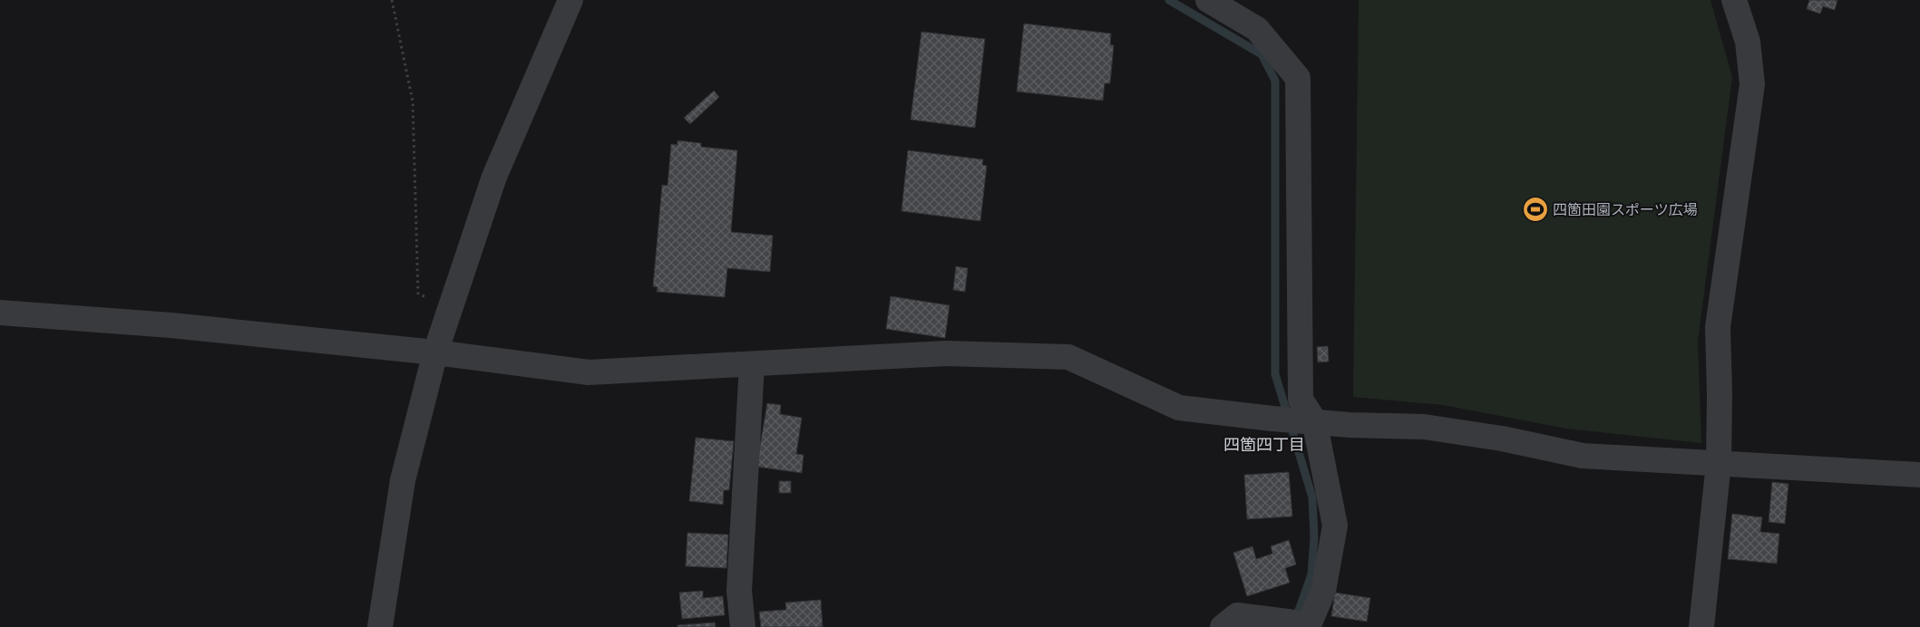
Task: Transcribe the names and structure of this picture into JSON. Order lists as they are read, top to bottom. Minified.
{"districts":["四箇四丁目"],"places":{"sports":["四箇田園スポーツ広場"]}}
